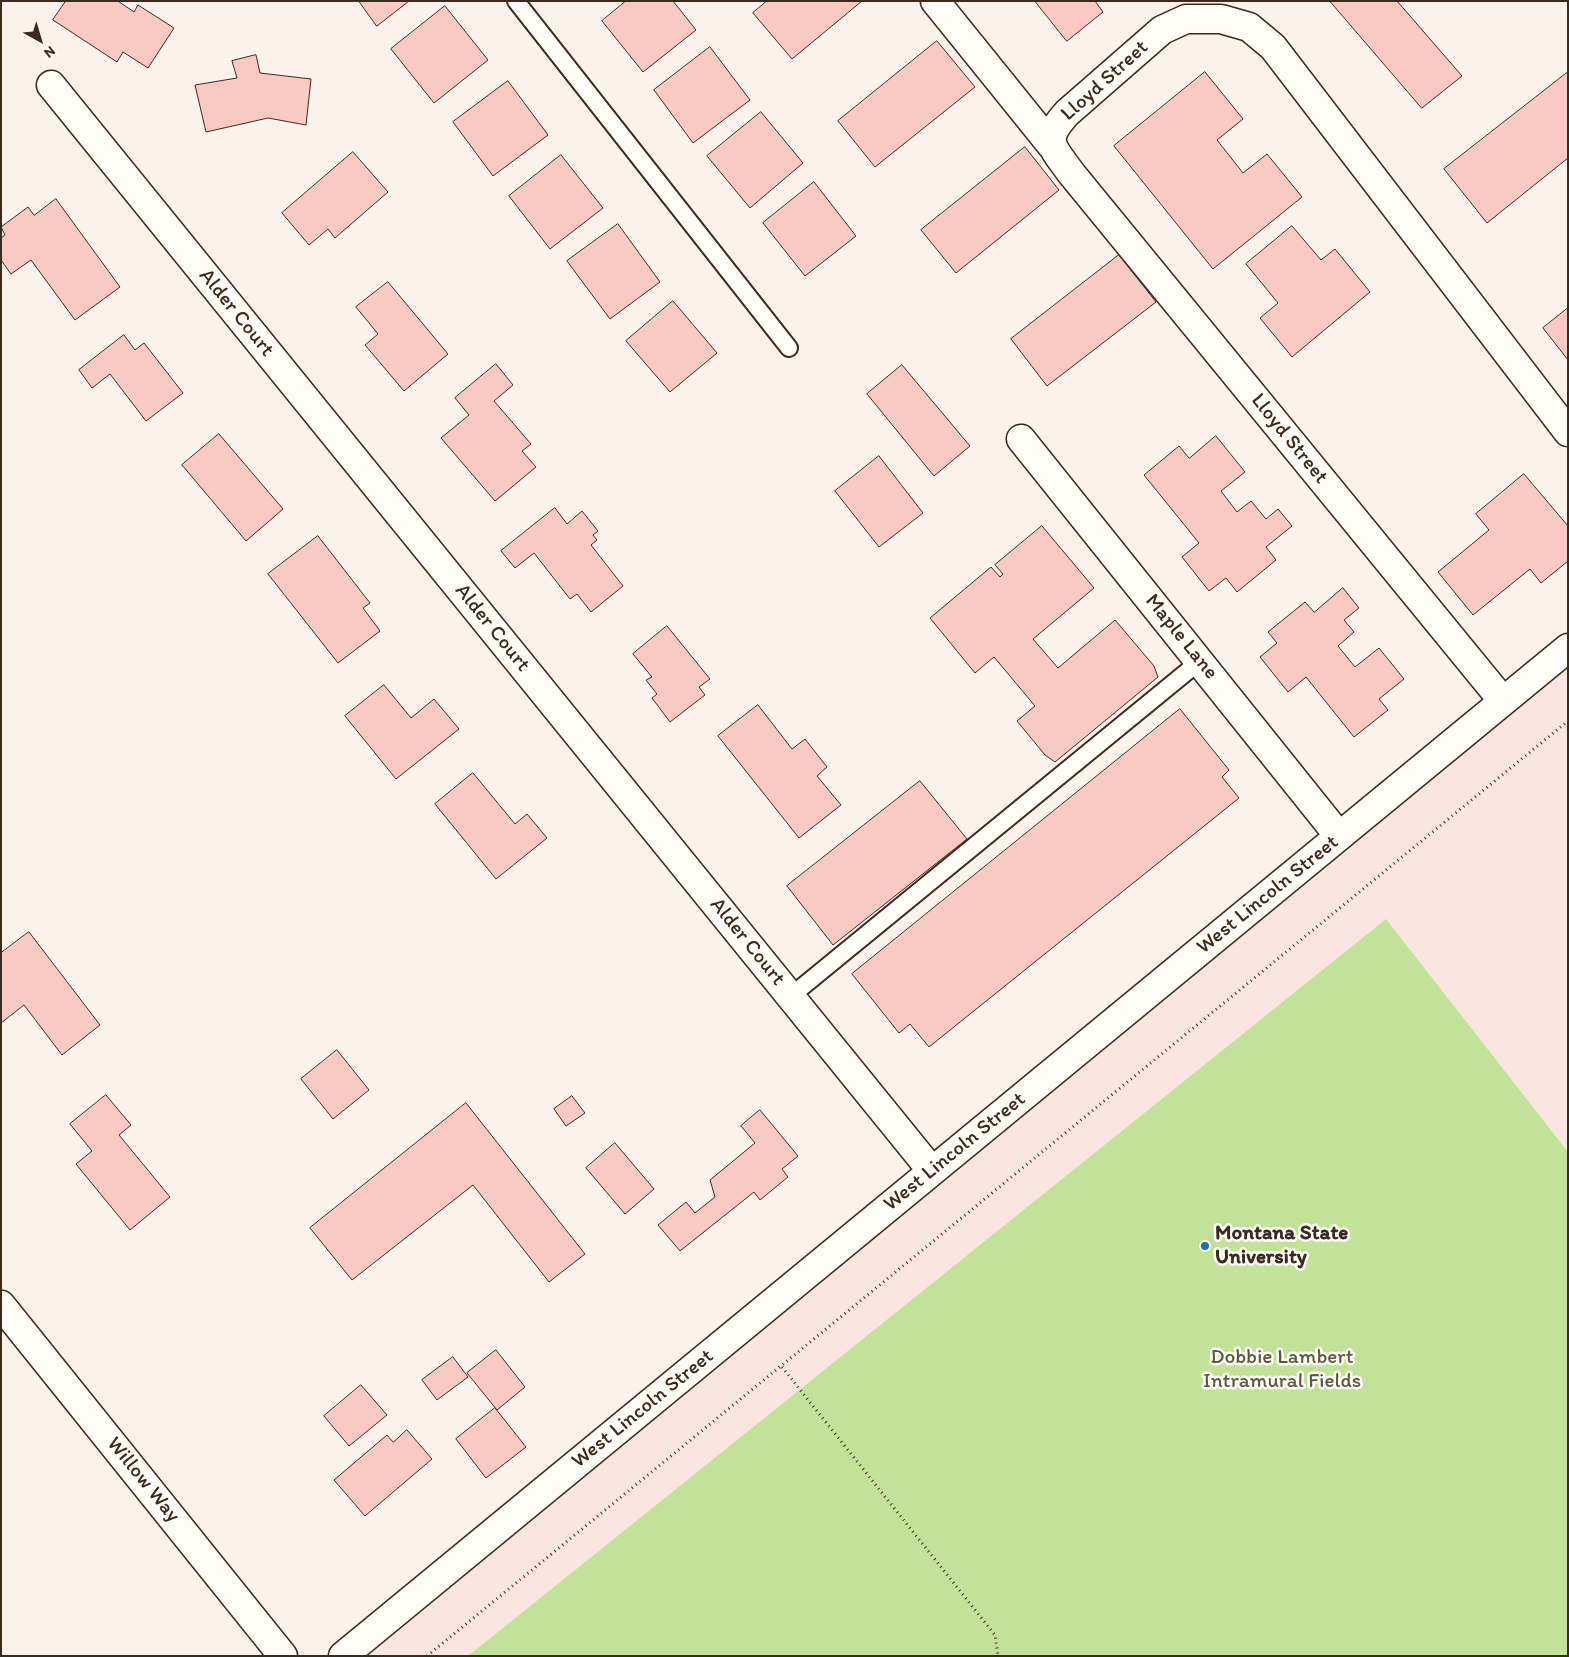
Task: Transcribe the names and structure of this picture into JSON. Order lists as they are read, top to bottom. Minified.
{"streets":{"street":["Lloyd Street","Alder Court","Maple Lane","West Lincoln Street","Willow Way"]},"crossings":[["Lloyd Street","West Lincoln Street"],["Alder Court","West Lincoln Street"],["Maple Lane","West Lincoln Street"]],"parks":["Dobbie Lambert Intramural Fields"],"places":["Montana State University"],"north":"bottom right"}
